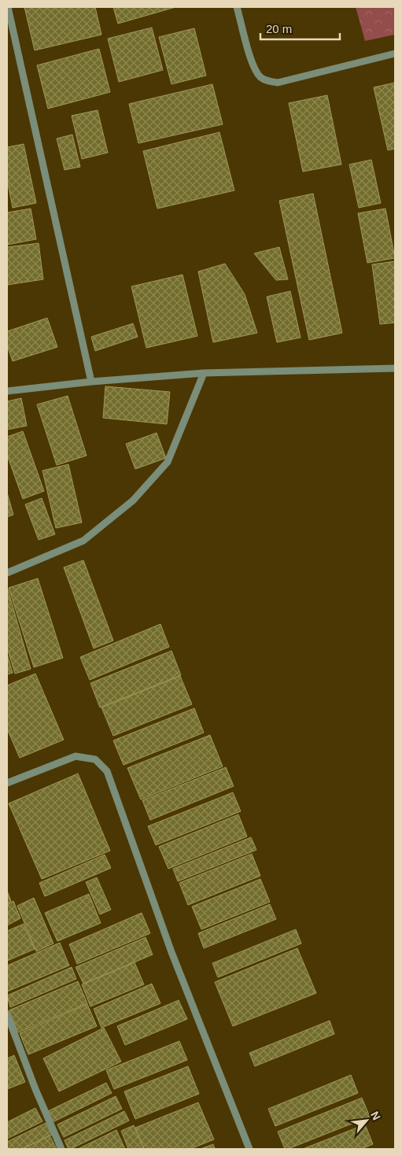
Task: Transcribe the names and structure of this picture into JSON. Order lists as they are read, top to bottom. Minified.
{"scale_bar":"20 m","north":"top right"}
